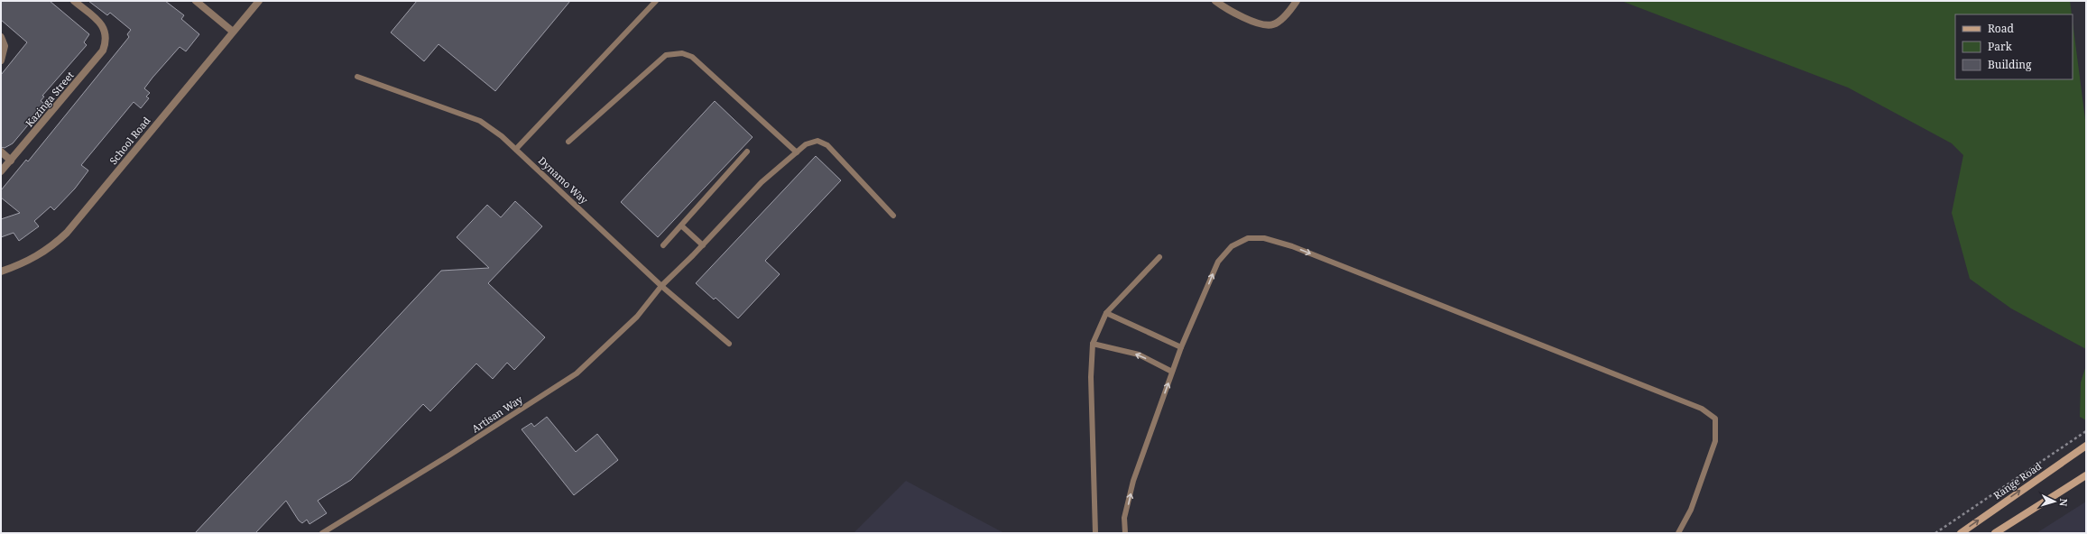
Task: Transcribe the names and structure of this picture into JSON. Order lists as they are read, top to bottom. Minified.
{"streets":{"main road":["Range Road"],"street":["Kazinga Street","School Road"],"lane":["Dynamo Way","Artisan Way"]},"crossings":[["Dynamo Way","Artisan Way"]],"legend":["Road","Park","Building"],"north":"right"}
